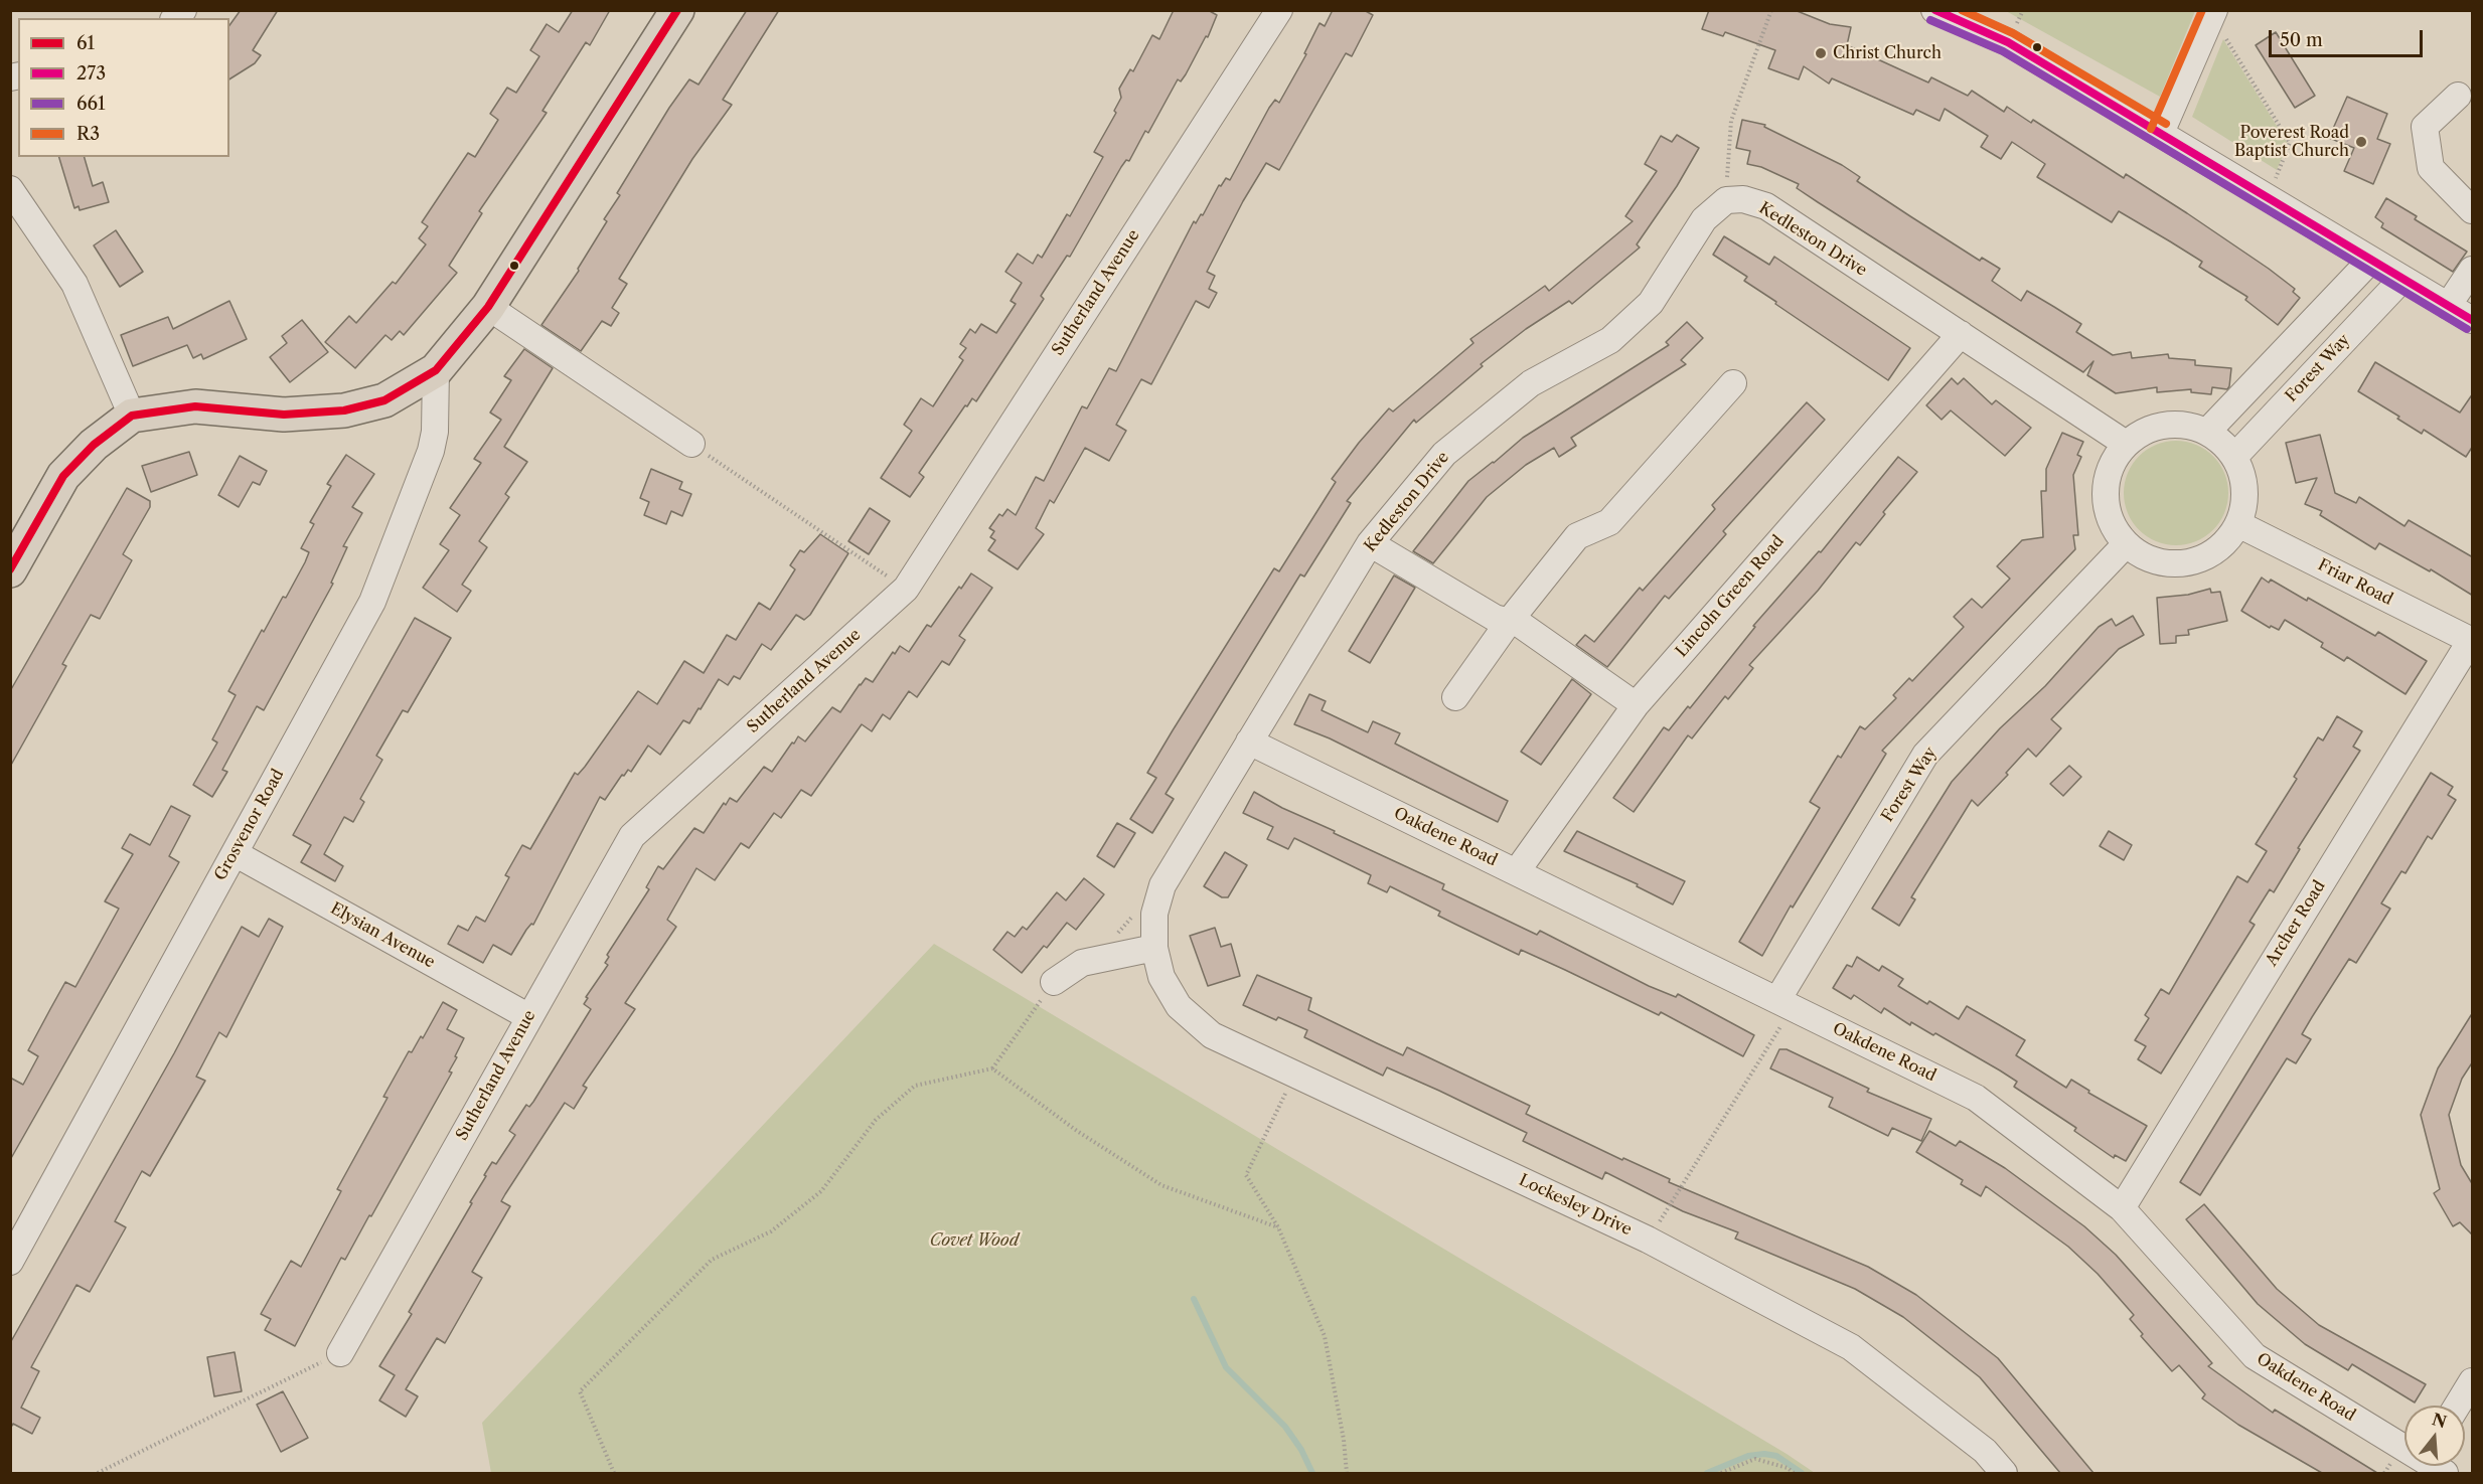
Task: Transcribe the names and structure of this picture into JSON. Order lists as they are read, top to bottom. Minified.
{"streets":{"street":["Kedleston Drive","Sutherland Avenue","Forest Way","Friar Road","Lincoln Green Road","Grosvenor Road","Oakdene Road","Archer Road","Elysian Avenue","Lockesley Drive"]},"crossings":[["Kedleston Drive","Forest Way"],["Kedleston Drive","Friar Road"],["Kedleston Drive","Lincoln Green Road"],["Kedleston Drive","Oakdene Road"],["Kedleston Drive","Lockesley Drive"],["Sutherland Avenue","Elysian Avenue"],["Forest Way","Friar Road"],["Forest Way","Oakdene Road"],["Friar Road","Archer Road"],["Lincoln Green Road","Oakdene Road"],["Grosvenor Road","Elysian Avenue"],["Oakdene Road","Archer Road"]],"parks":["Covet Wood"],"places":["Christ Church","Poverest Road Baptist Church"],"lines":["transit line 61","transit line 273","transit line R3","transit line 661"],"legend":["61","273","661","R3"],"scale_bar":"50 m","north":"top"}
